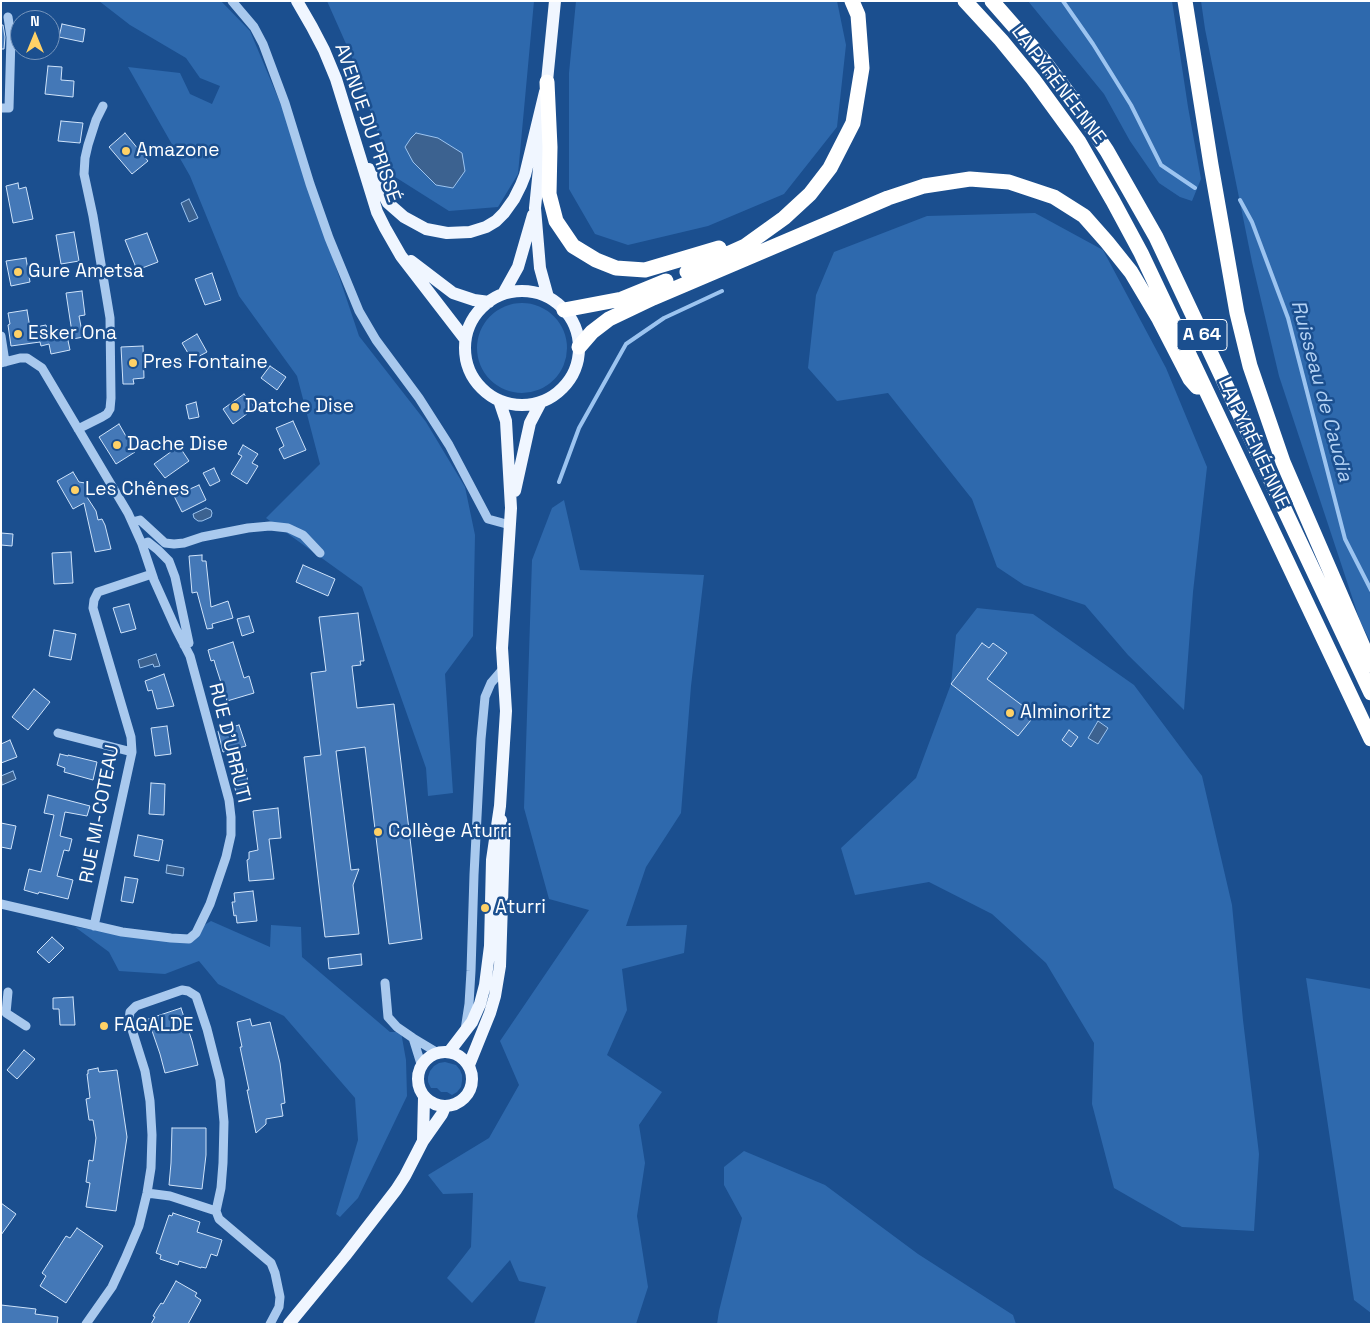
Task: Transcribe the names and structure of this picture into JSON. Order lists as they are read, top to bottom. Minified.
{"streets":{"highway":["LA PYRÉNÉENNE","A 64"],"main road":["AVENUE DU PRISSÉ"],"street":["RUE D'URRUTI","RUE MI-COTEAU"]},"crossings":[["RUE D'URRUTI","RUE MI-COTEAU"]],"water":["Ruisseau de Caudia"],"places":["Amazone","Gure Ametsa","Esker Ona","Pres Fontaine","Datche Dise","Dache Dise","Les Chênes","Alminoritz","Collège Aturri","Aturri","FAGALDE"],"north":"top"}
